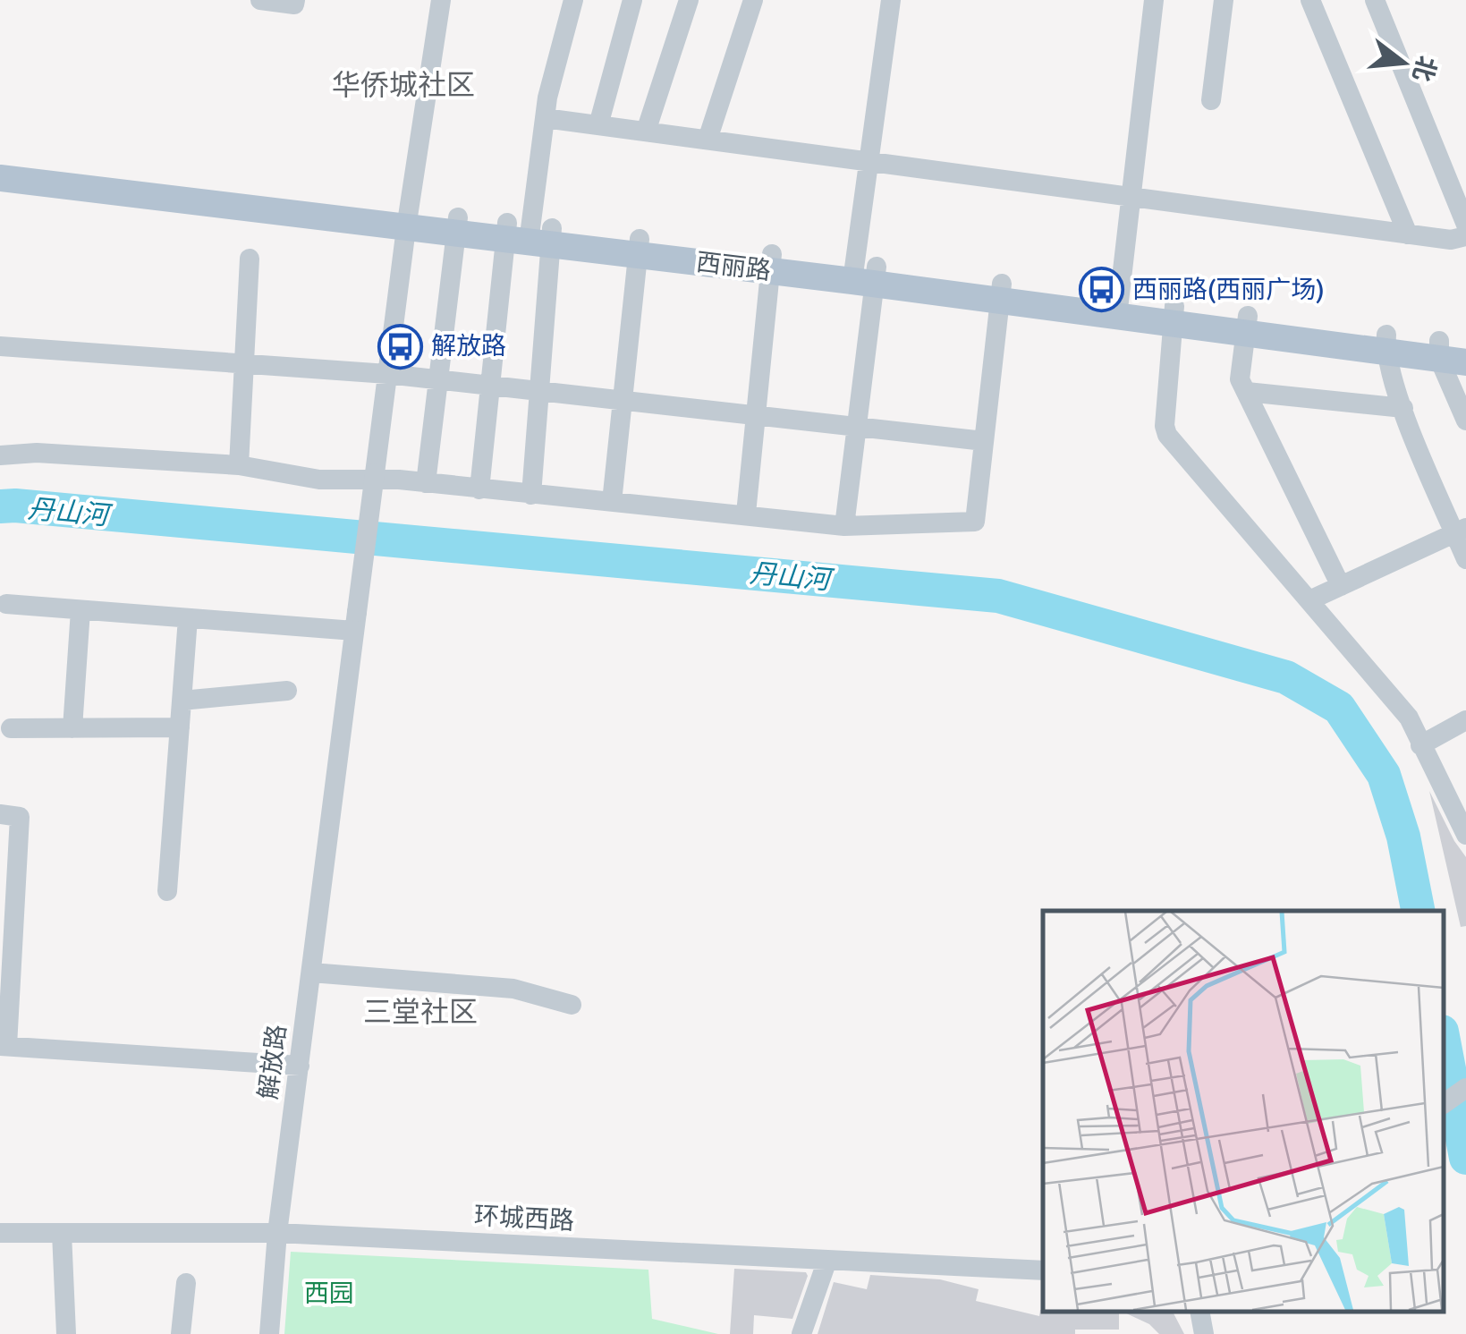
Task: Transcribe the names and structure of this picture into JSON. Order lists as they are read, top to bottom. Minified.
{"streets":{"main road":["西丽路"],"street":["解放路","环城西路"]},"crossings":[["西丽路","解放路"],["解放路","环城西路"]],"districts":["华侨城社区","三堂社区"],"water":["丹山河"],"parks":["西园"],"places":{"bus stop":["西丽路(西丽广场)","解放路"]},"north":"right"}
